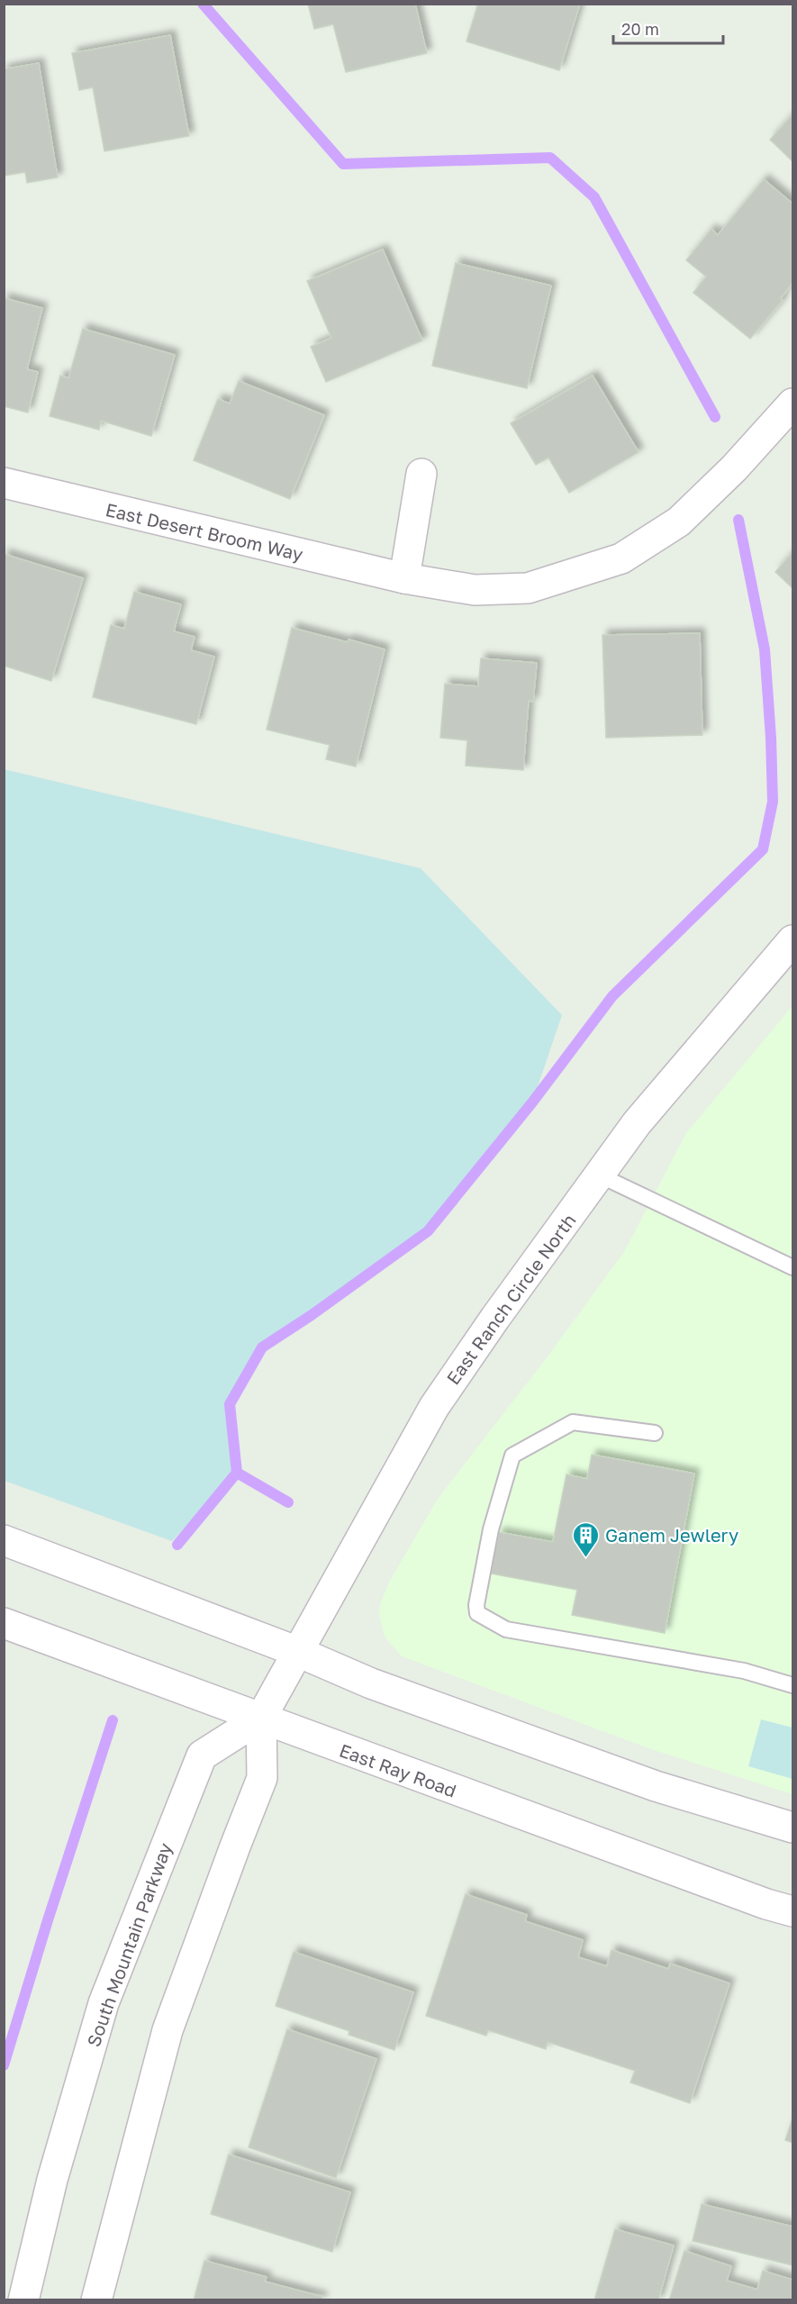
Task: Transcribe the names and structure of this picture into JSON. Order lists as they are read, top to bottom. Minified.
{"streets":{"street":["East Desert Broom Way","East Ranch Circle North","East Ray Road","South Mountain Parkway"]},"crossings":[["East Ranch Circle North","South Mountain Parkway"],["East Ray Road","South Mountain Parkway"]],"places":{"building":["Ganem Jewlery"]},"scale_bar":"20 m"}
